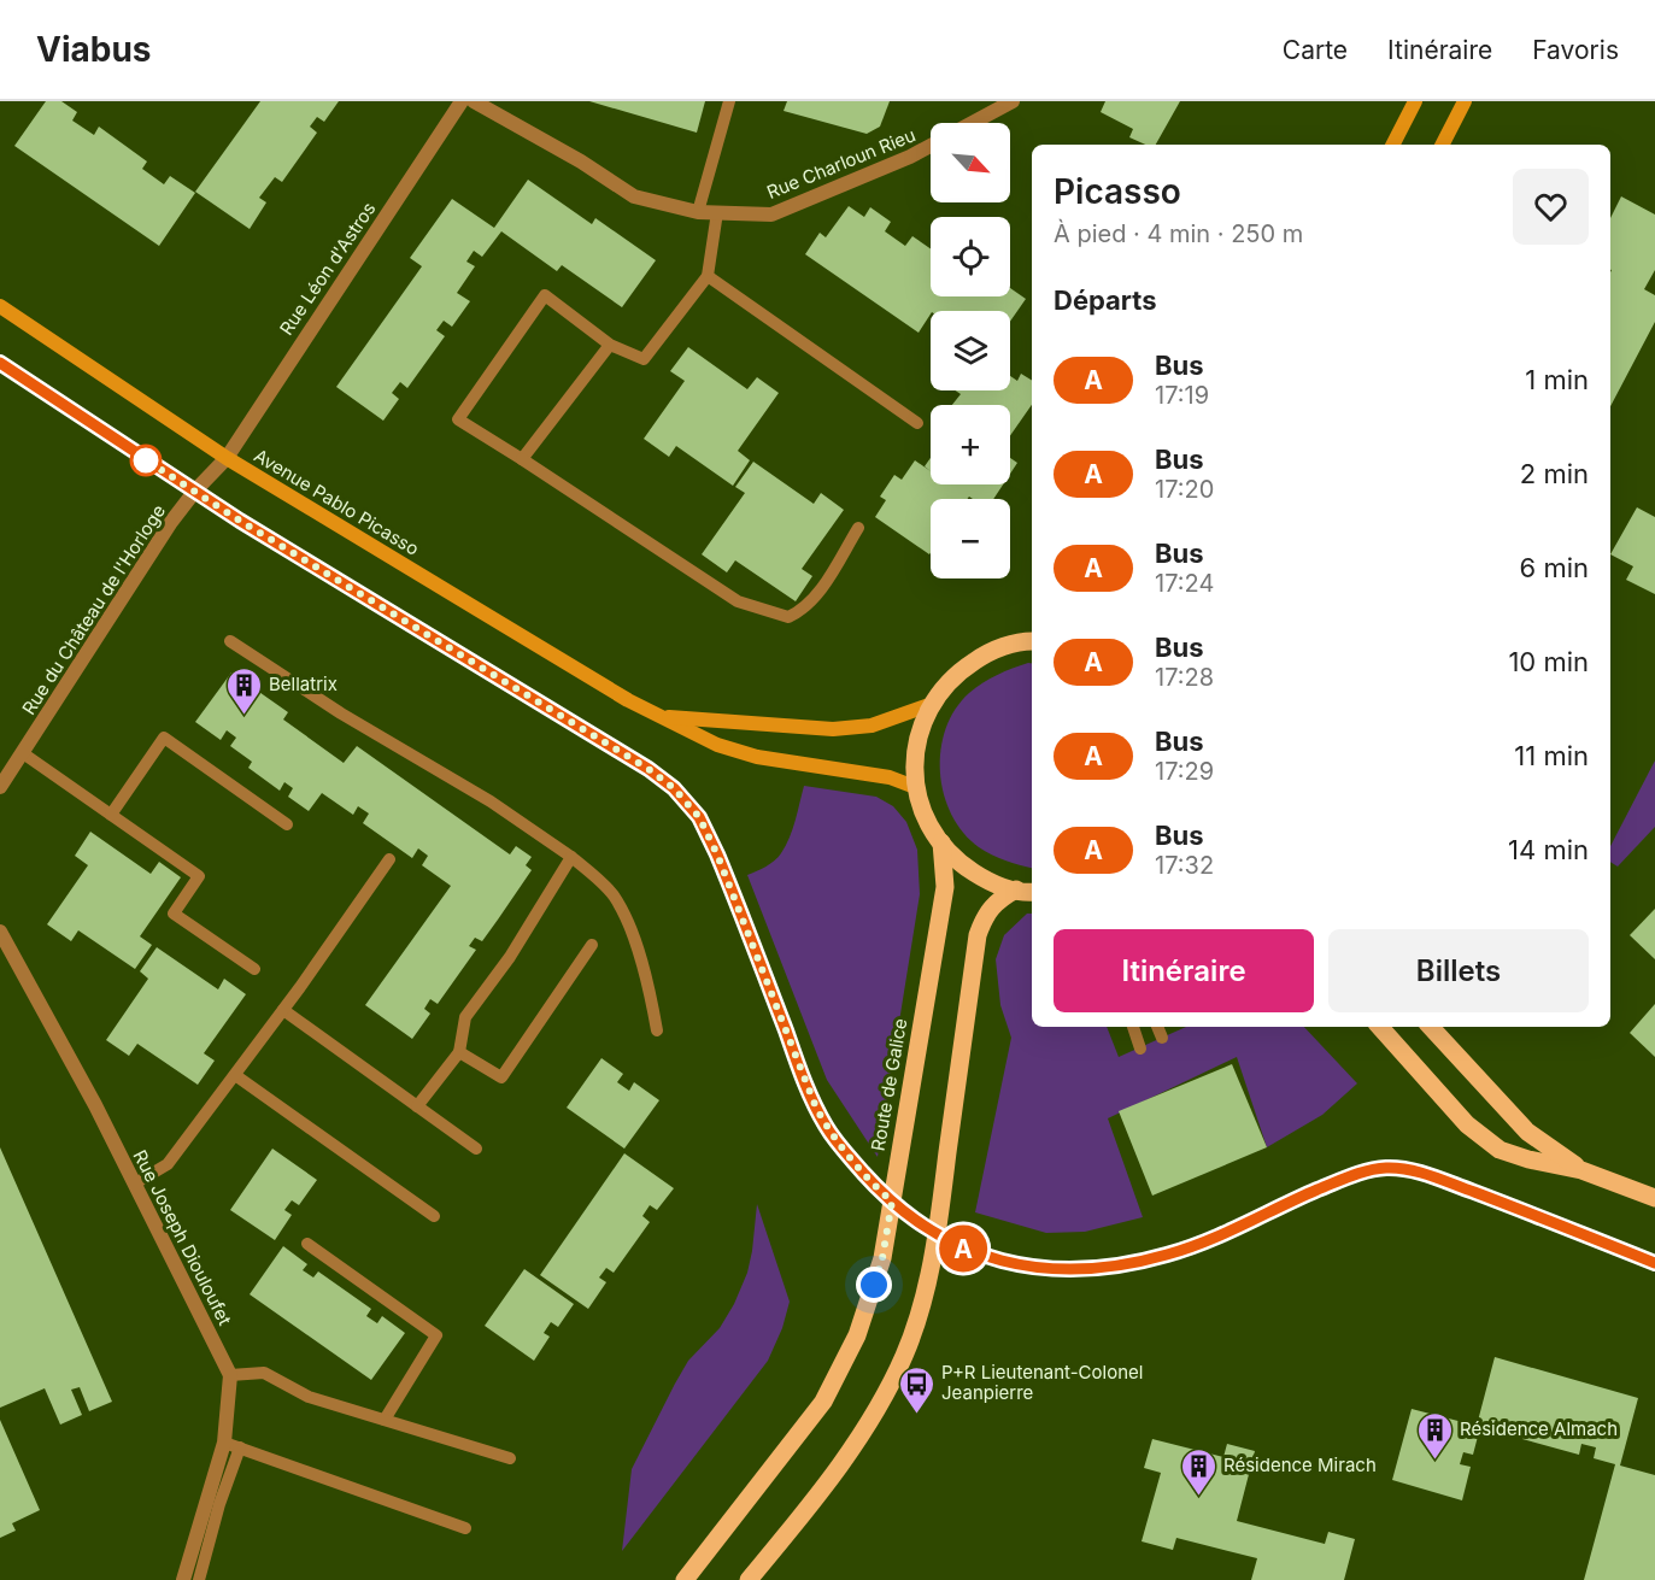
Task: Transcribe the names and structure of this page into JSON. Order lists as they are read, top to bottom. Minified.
{"streets":{"main road":["Avenue Pablo Picasso","Route de Galice"],"street":["Rue Charloun Rieu","Rue Léon d'Astros","Rue du Château de l'Horloge","Rue Joseph Diouloufet"]},"crossings":[["Rue Léon d'Astros","Avenue Pablo Picasso"],["Rue Léon d'Astros","Rue du Château de l'Horloge"],["Avenue Pablo Picasso","Rue du Château de l'Horloge"]],"places":{"building":["Bellatrix","Résidence Almach","Résidence Mirach"],"bus stop":["P+R Lieutenant-Colonel Jeanpierre"]},"lines":["bus line A"],"north":"bottom right","page":{"header":"Viabus","nav":["Carte","Itinéraire","Favoris"],"on_map":"A","map_buttons":["+","−"],"heading":[["Picasso","À pied · 4 min · 250 m"],"Départs"],"list":[{"mark":"A","name":"Bus","note":"17:19","value":"1 min"},{"mark":"A","name":"Bus","note":"17:20","value":"2 min"},{"mark":"A","name":"Bus","note":"17:24","value":"6 min"},{"mark":"A","name":"Bus","note":"17:28","value":"10 min"},{"mark":"A","name":"Bus","note":"17:29","value":"11 min"},{"mark":"A","name":"Bus","note":"17:32","value":"14 min"}],"buttons":["Itinéraire","Billets"]}}
